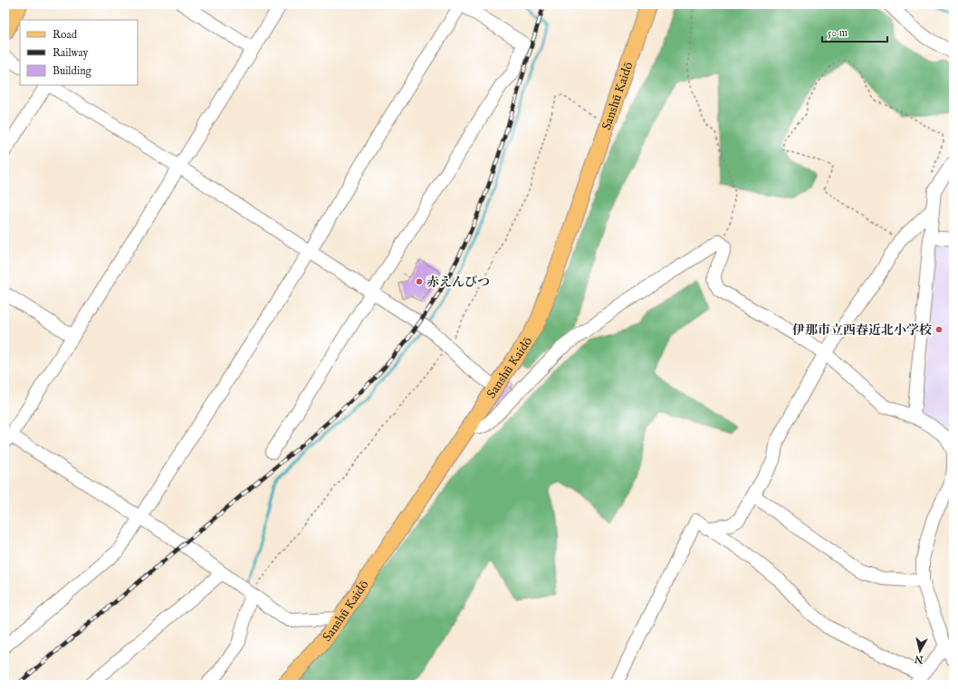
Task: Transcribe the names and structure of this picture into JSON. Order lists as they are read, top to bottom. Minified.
{"streets":{"main road":["Sanshū Kaidō"]},"places":["赤えんぴつ","伊那市立西春近北小学校"],"legend":["Road","Railway","Building"],"scale_bar":"50 m","north":"bottom"}
